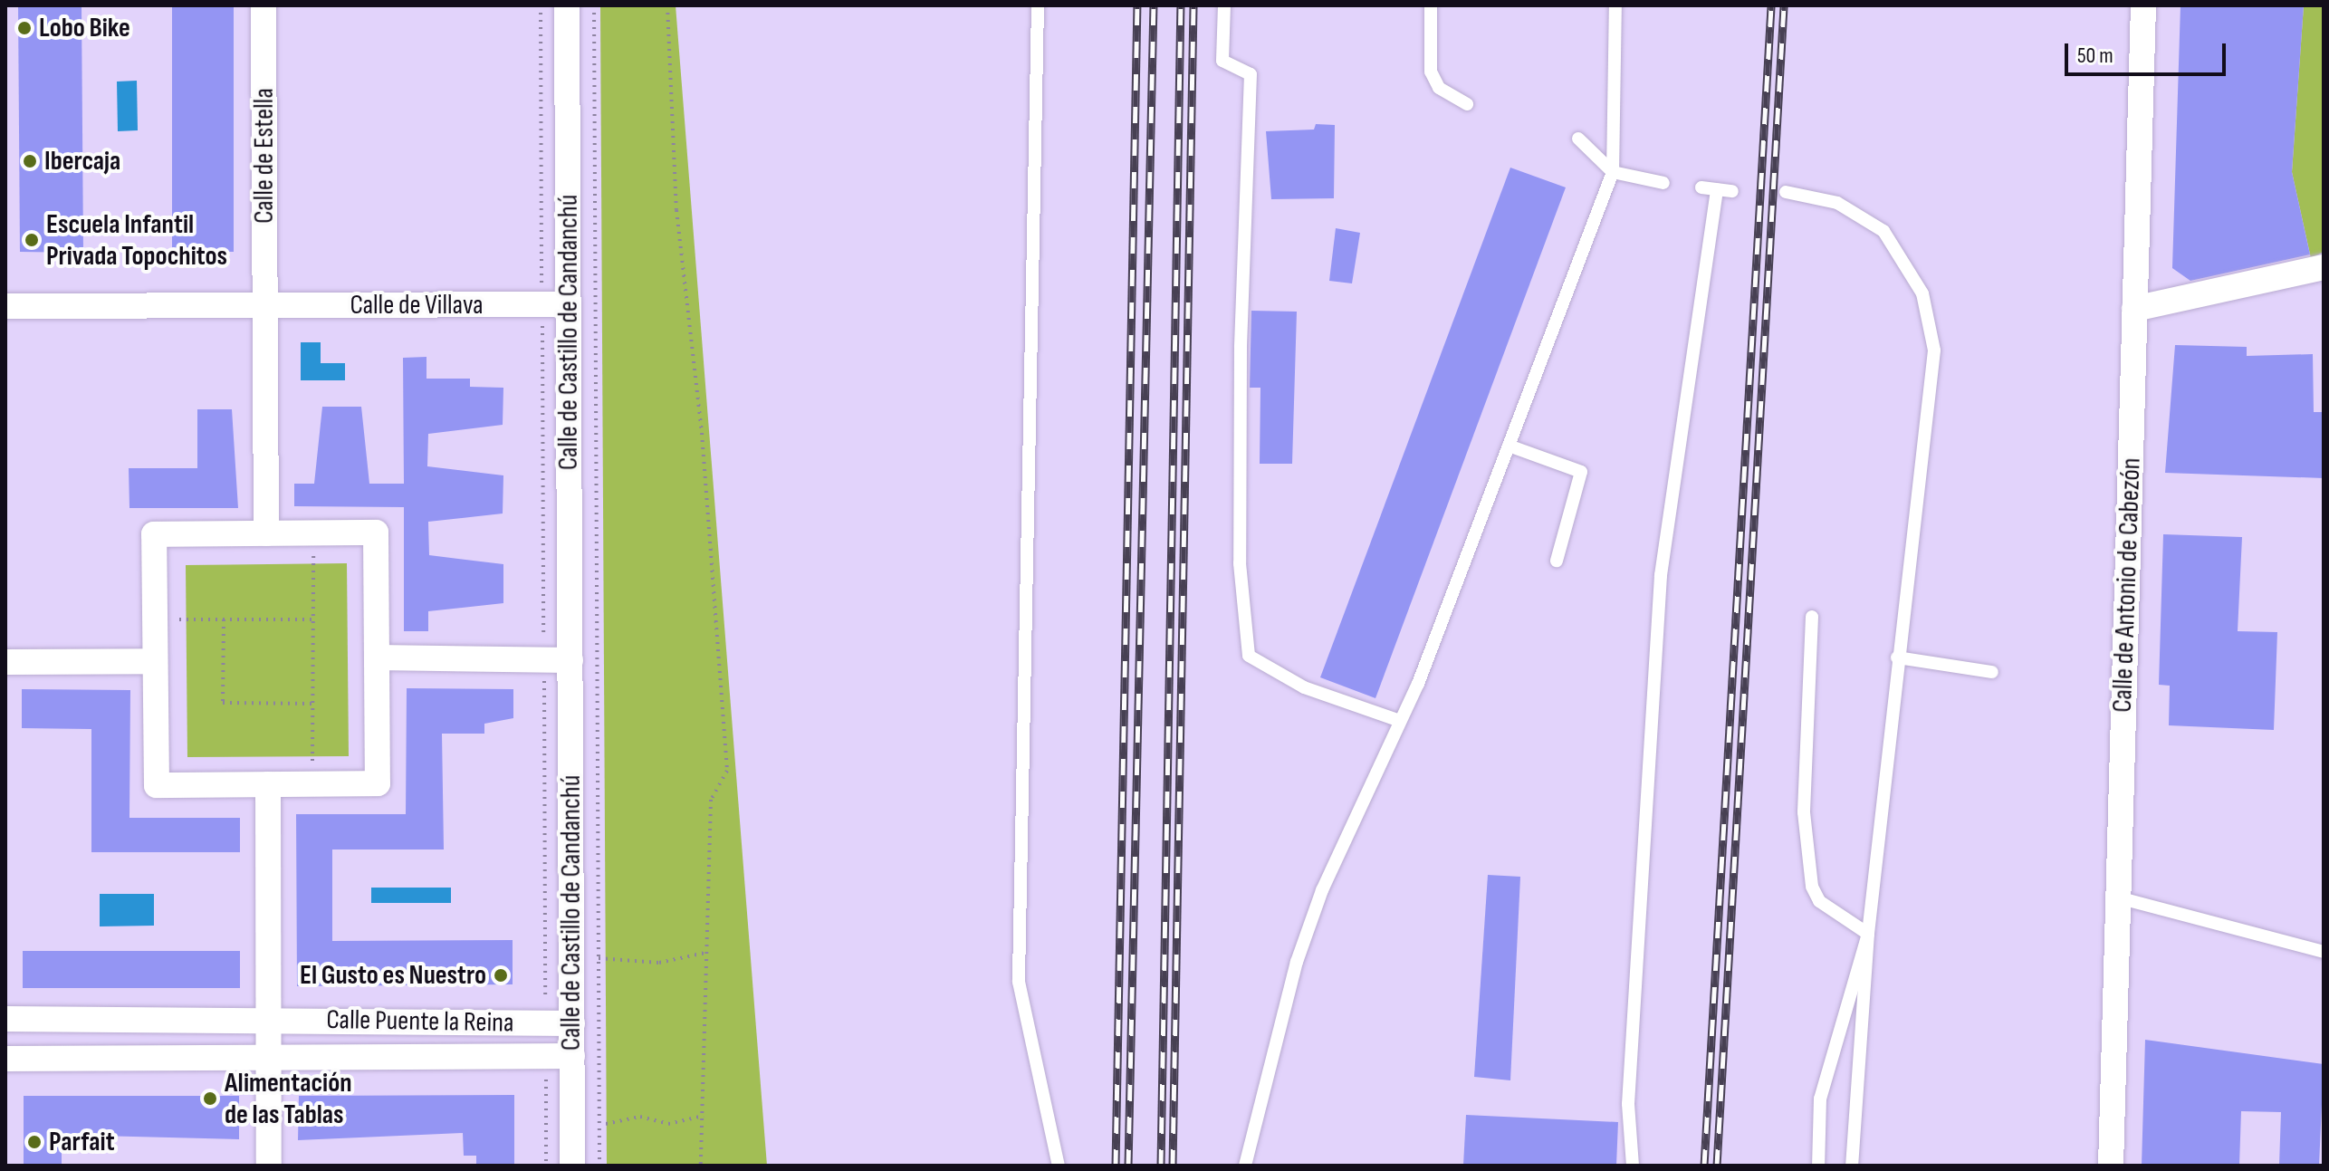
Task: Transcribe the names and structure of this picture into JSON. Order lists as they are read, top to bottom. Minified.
{"streets":{"street":["Calle de Estella","Calle de Villava","Calle de Castillo de Candanchú","Calle de Antonio de Cabezón","Calle Puente la Reina"]},"crossings":[["Calle de Estella","Calle de Villava"],["Calle de Villava","Calle de Castillo de Candanchú"],["Calle de Castillo de Candanchú","Calle Puente la Reina"]],"places":["Lobo Bike","Ibercaja","Escuela Infantil Privada Topochitos","El Gusto es Nuestro","Alimentación de las Tablas","Parfait"],"scale_bar":"50 m"}
